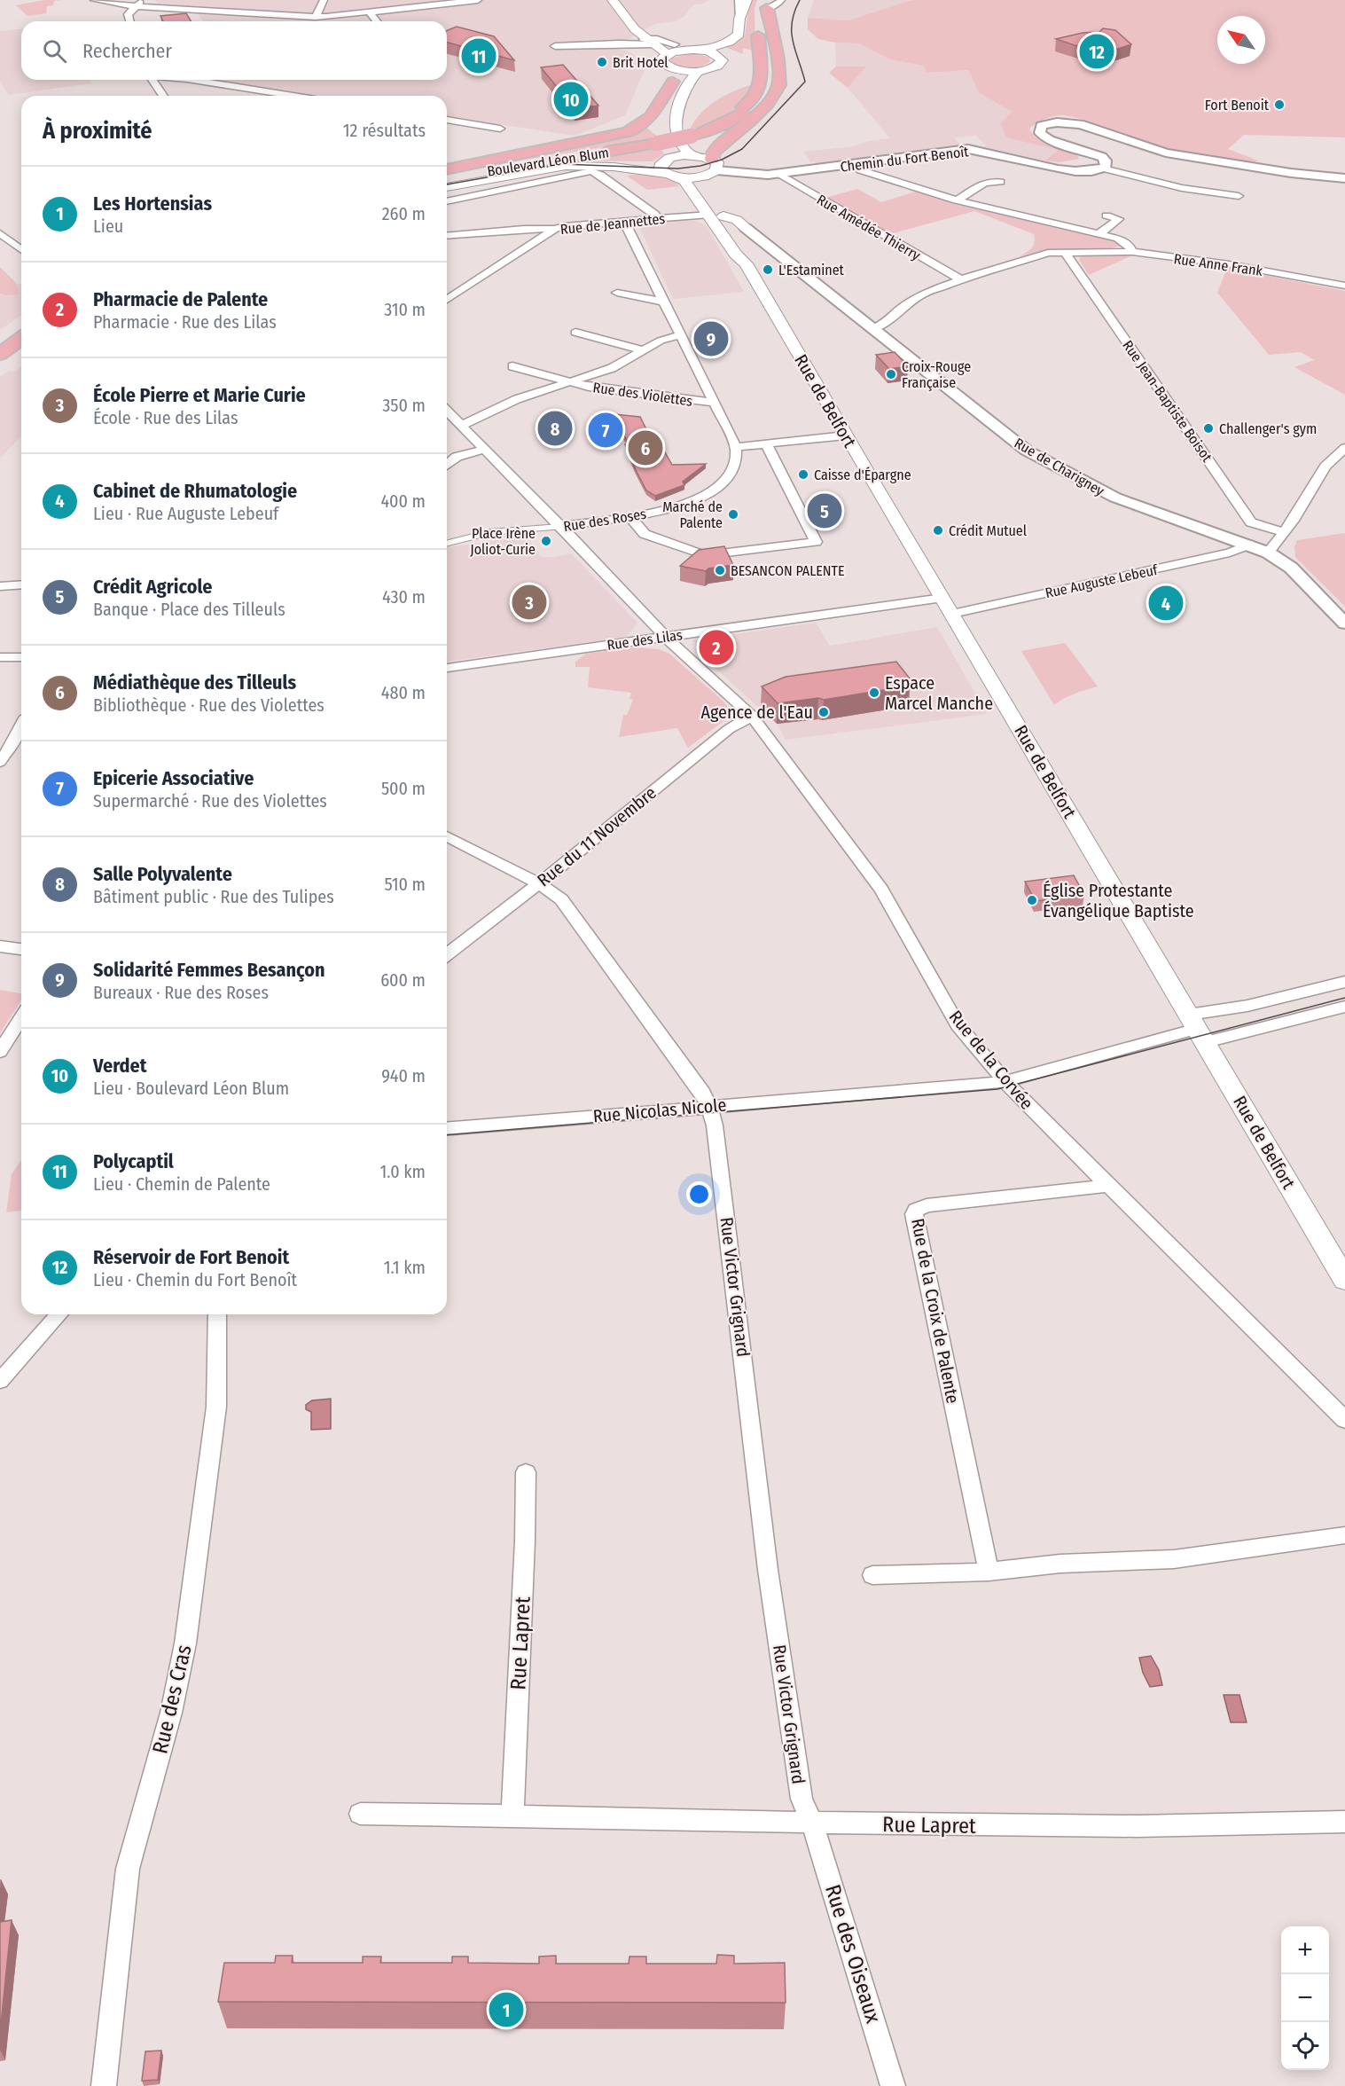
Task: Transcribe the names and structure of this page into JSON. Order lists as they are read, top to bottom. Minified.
{"streets":{"main road":["Boulevard Léon Blum","Rue de Belfort"],"street":["Chemin du Fort Benoît","Rue de Jeannettes","Rue Amédée Thierry","Rue Anne Frank","Rue des Violettes","Rue Jean-Baptiste Boisot","Rue de Charigney","Rue des Roses","Rue Auguste Lebeuf","Rue des Lilas","Rue du 11 Novembre","Rue de la Corvée","Rue Nicolas Nicole","Rue Victor Grignard","Rue de la Croix de Palente","Rue Lapret","Rue des Cras","Rue des Oiseaux"]},"crossings":[["Chemin du Fort Benoît","Rue Amédée Thierry"],["Rue de Jeannettes","Rue de Belfort"],["Rue de Belfort","Rue de Charigney"],["Rue de Belfort","Rue Auguste Lebeuf"],["Rue de Belfort","Rue des Lilas"],["Rue de Belfort","Rue Nicolas Nicole"],["Rue de Charigney","Rue Auguste Lebeuf"],["Rue des Roses","Rue de la Corvée"],["Rue Auguste Lebeuf","Rue des Lilas"],["Rue des Lilas","Rue de la Corvée"],["Rue du 11 Novembre","Rue de la Corvée"],["Rue du 11 Novembre","Rue Victor Grignard"],["Rue de la Corvée","Rue Nicolas Nicole"],["Rue de la Corvée","Rue de la Croix de Palente"],["Rue Nicolas Nicole","Rue Victor Grignard"],["Rue Victor Grignard","Rue Lapret"],["Rue Victor Grignard","Rue des Oiseaux"],["Rue Lapret","Rue des Oiseaux"]],"places":["Brit Hotel","Fort Benoit","L'Estaminet","Croix-Rouge Française","Challenger's gym","Caisse d'Épargne","Marché de Palente","Crédit Mutuel","Place Irène Joliot-Curie","BESANCON PALENTE","Espace Marcel Manche","Agence de l'Eau","Église Protestante Évangélique Baptiste"],"north":"top left","page":{"search":"Rechercher","pins":["12","11","10","9","8","7","6","5","3","4","2","1"],"heading":["À proximité","12 résultats"],"list":[{"mark":"1","name":"Les Hortensias","note":"Lieu","value":"260 m"},{"mark":"2","name":"Pharmacie de Palente","note":"Pharmacie · Rue des Lilas","value":"310 m"},{"mark":"3","name":"École Pierre et Marie Curie","note":"École · Rue des Lilas","value":"350 m"},{"mark":"4","name":"Cabinet de Rhumatologie","note":"Lieu · Rue Auguste Lebeuf","value":"400 m"},{"mark":"5","name":"Crédit Agricole","note":"Banque · Place des Tilleuls","value":"430 m"},{"mark":"6","name":"Médiathèque des Tilleuls","note":"Bibliothèque · Rue des Violettes","value":"480 m"},{"mark":"7","name":"Epicerie Associative","note":"Supermarché · Rue des Violettes","value":"500 m"},{"mark":"8","name":"Salle Polyvalente","note":"Bâtiment public · Rue des Tulipes","value":"510 m"},{"mark":"9","name":"Solidarité Femmes Besançon","note":"Bureaux · Rue des Roses","value":"600 m"},{"mark":"10","name":"Verdet","note":"Lieu · Boulevard Léon Blum","value":"940 m"},{"mark":"11","name":"Polycaptil","note":"Lieu · Chemin de Palente","value":"1.0 km"},{"mark":"12","name":"Réservoir de Fort Benoit","note":"Lieu · Chemin du Fort Benoît","value":"1.1 km"}],"map_buttons":["+","−"]}}
